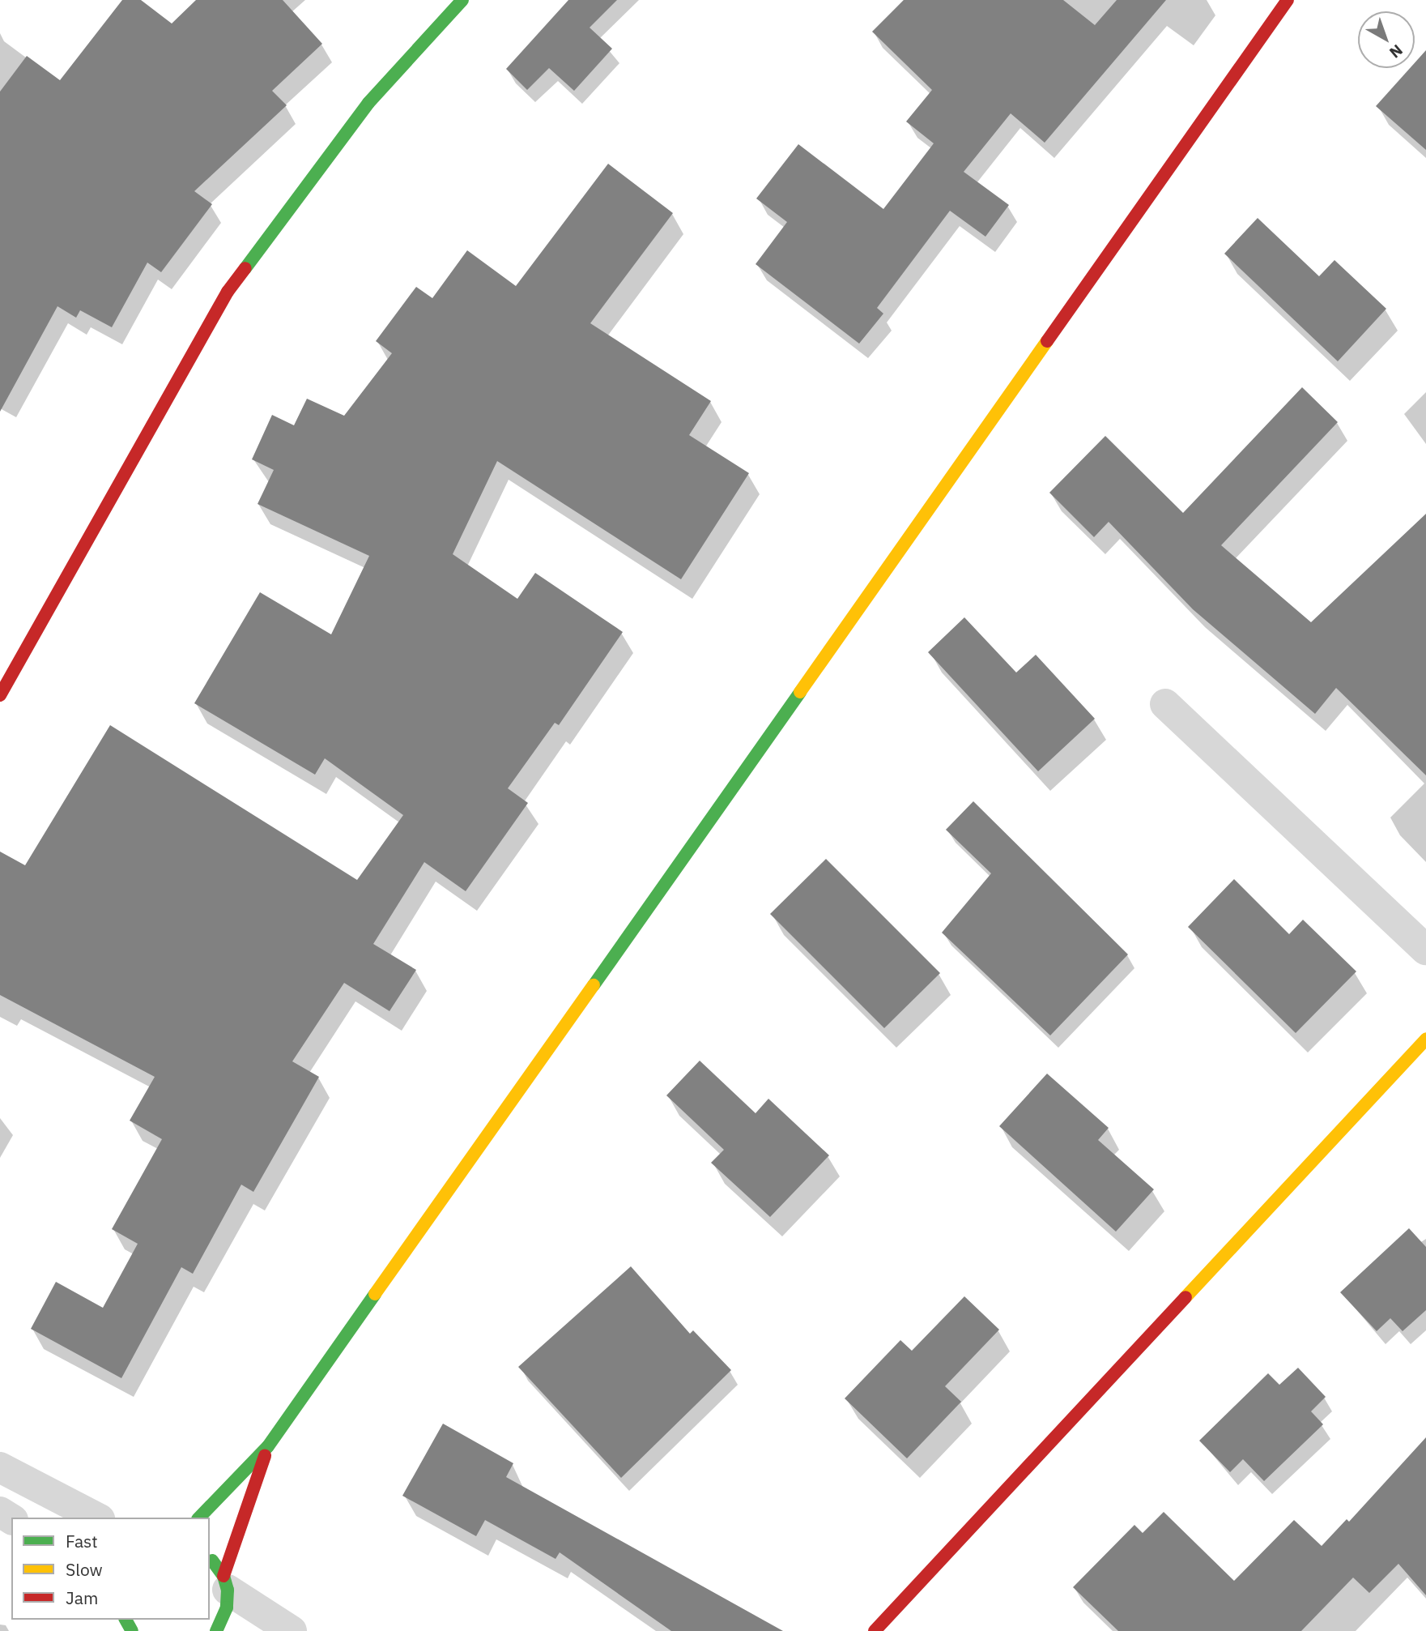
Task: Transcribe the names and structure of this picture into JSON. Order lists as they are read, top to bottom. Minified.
{"legend":["Fast","Slow","Jam"],"north":"bottom right"}
